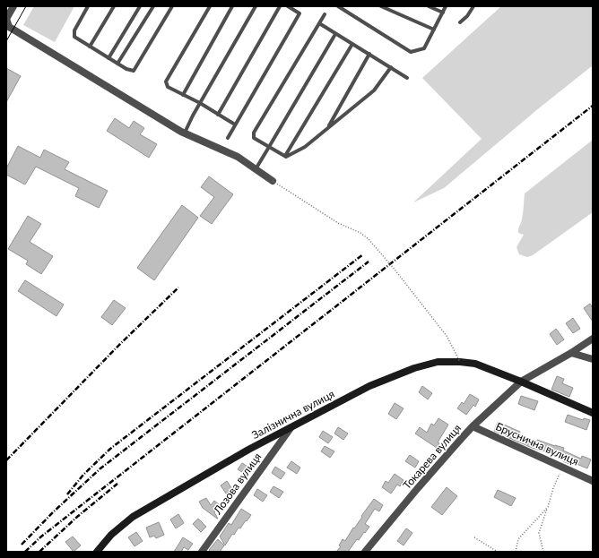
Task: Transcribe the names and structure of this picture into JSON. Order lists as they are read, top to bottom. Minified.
{"streets":{"main road":["Залізнична вулиця"],"street":["Бруснична вулиця","Токарева вулиця","Лозова вулиця"]},"crossings":[["Залізнична вулиця","Токарева вулиця"],["Залізнична вулиця","Лозова вулиця"],["Бруснична вулиця","Токарева вулиця"]]}
